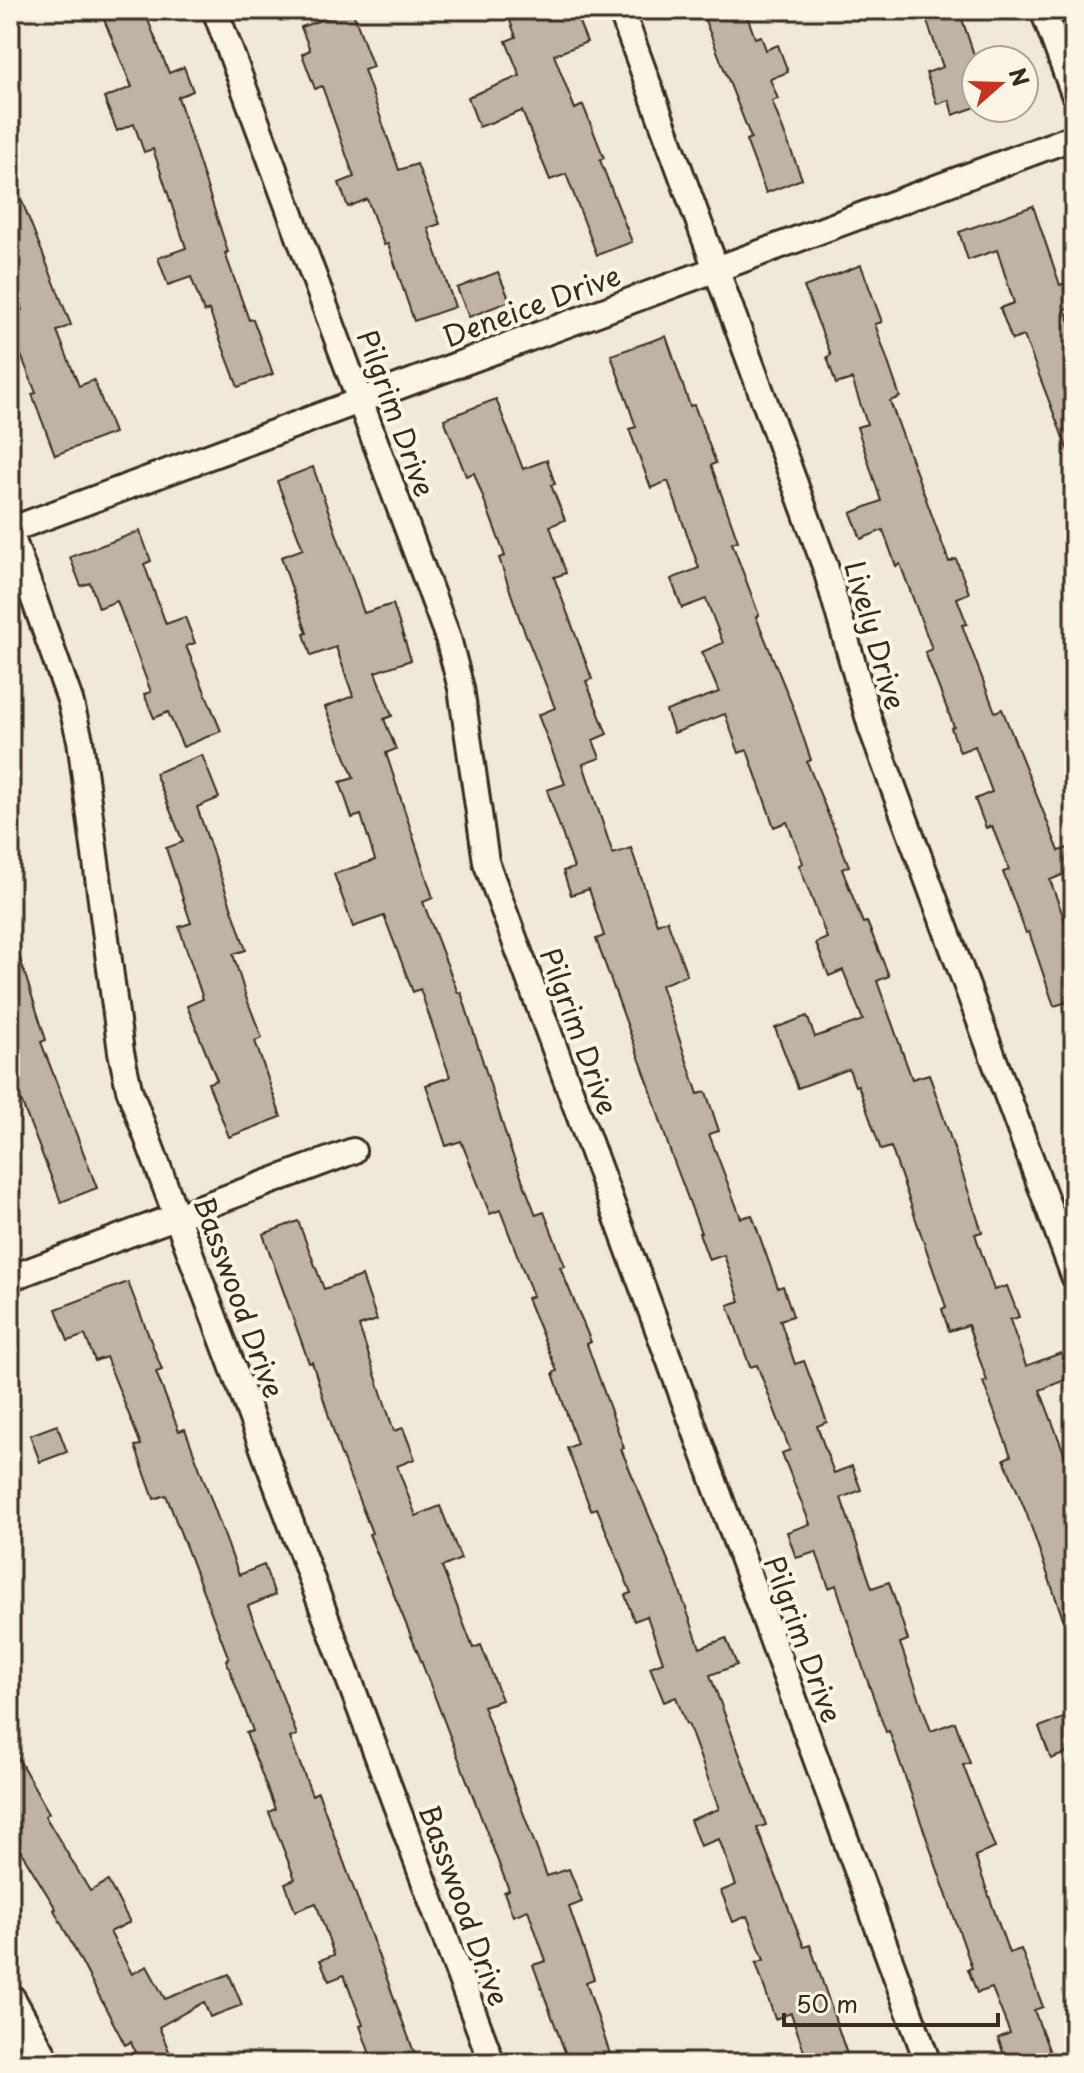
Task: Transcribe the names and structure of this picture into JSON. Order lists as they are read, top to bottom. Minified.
{"streets":{"street":["Deneice Drive","Pilgrim Drive","Lively Drive","Basswood Drive"]},"crossings":[["Deneice Drive","Pilgrim Drive"],["Deneice Drive","Lively Drive"],["Deneice Drive","Basswood Drive"]],"scale_bar":"50 m","north":"right"}
